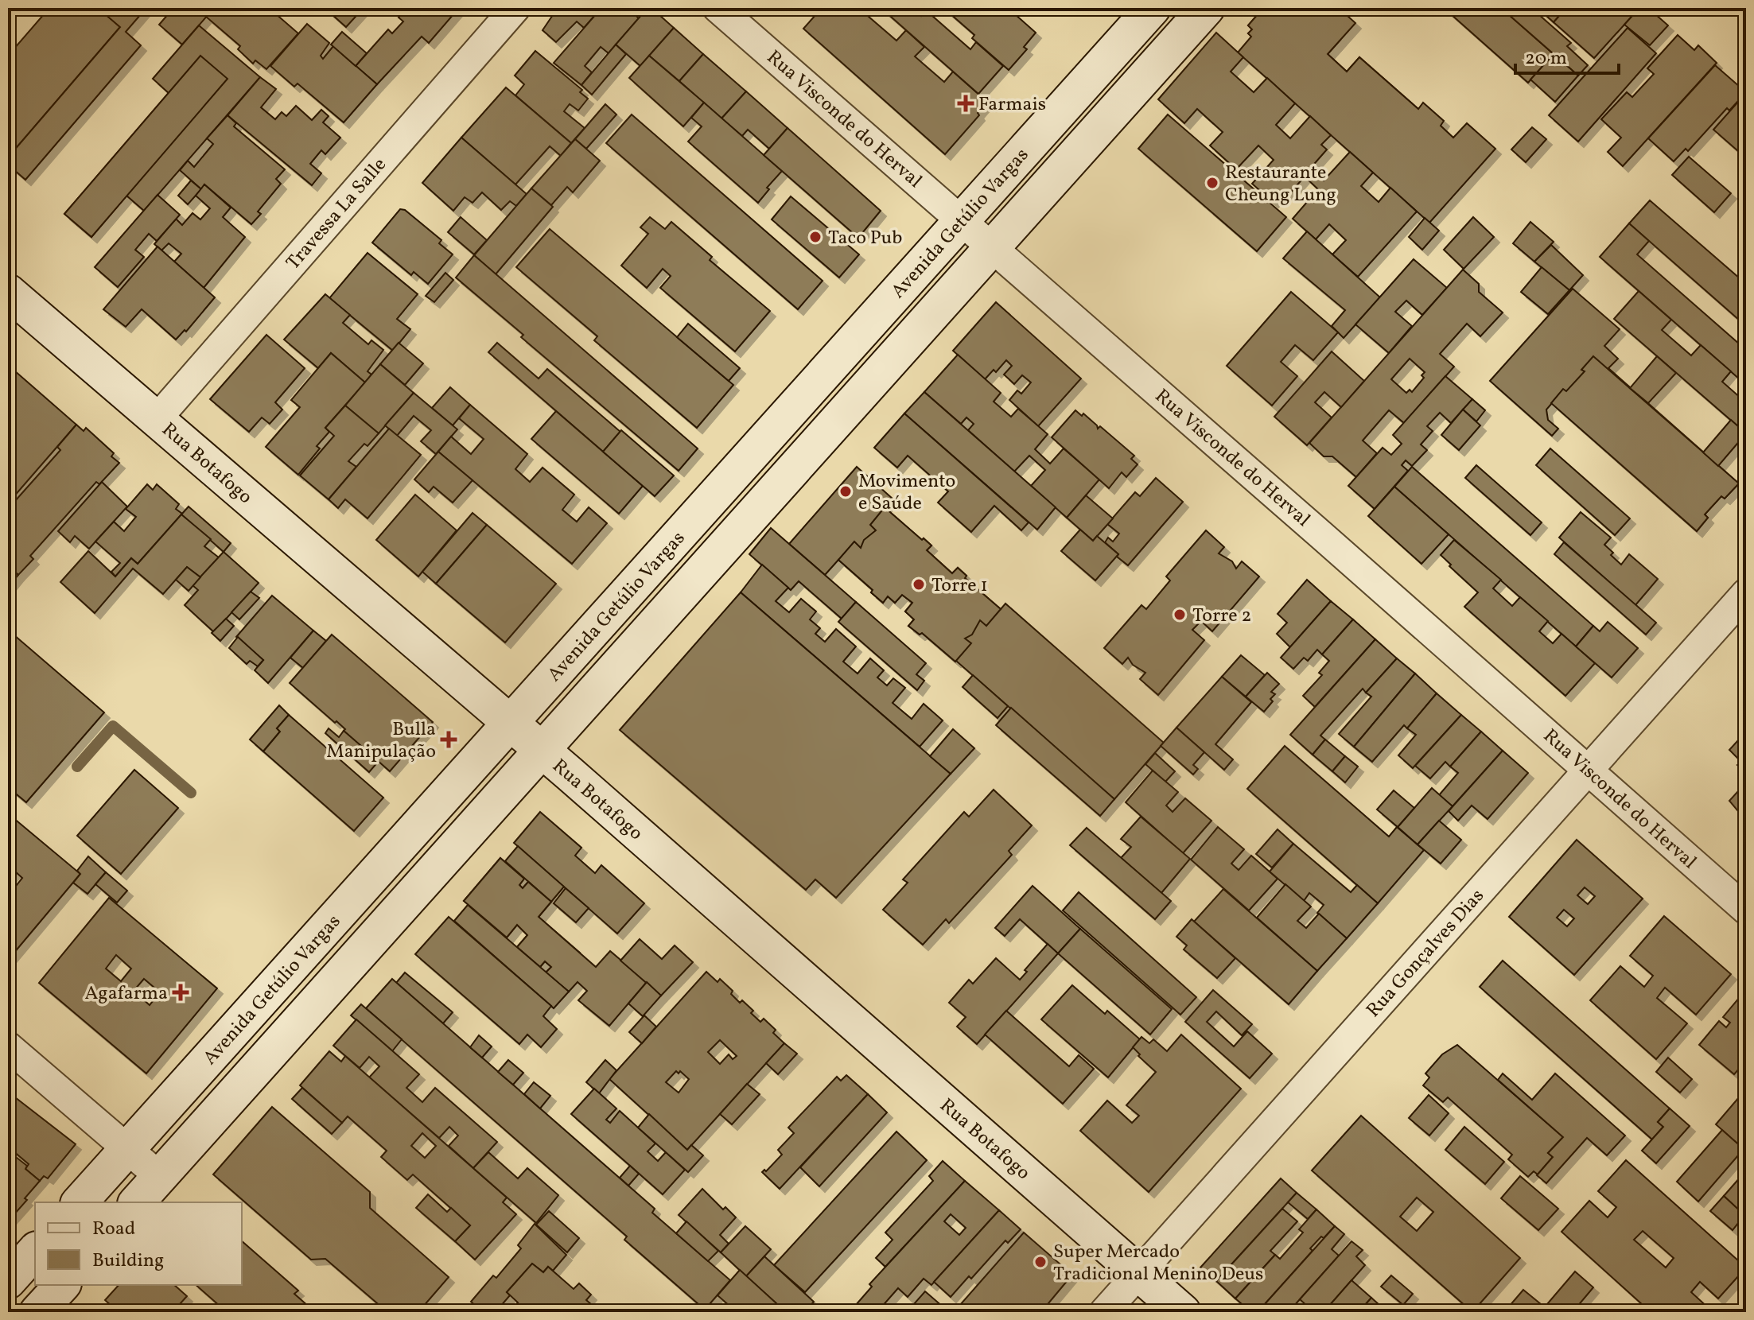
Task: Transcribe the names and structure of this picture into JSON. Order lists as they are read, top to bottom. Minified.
{"streets":{"main road":["Avenida Getúlio Vargas","Rua Botafogo"],"street":["Rua Visconde do Herval","Travessa La Salle","Rua Gonçalves Dias"]},"crossings":[["Rua Visconde do Herval","Avenida Getúlio Vargas"],["Rua Visconde do Herval","Rua Gonçalves Dias"],["Travessa La Salle","Rua Botafogo"],["Avenida Getúlio Vargas","Rua Botafogo"],["Rua Botafogo","Rua Gonçalves Dias"]],"places":{"health":["Farmais","Bulla Manipulação","Agafarma"],"other":["Restaurante Cheung Lung","Taco Pub","Movimento e Saúde","Torre 1","Torre 2","Super Mercado Tradicional Menino Deus"]},"legend":["Road","Building"],"scale_bar":"20 m"}
